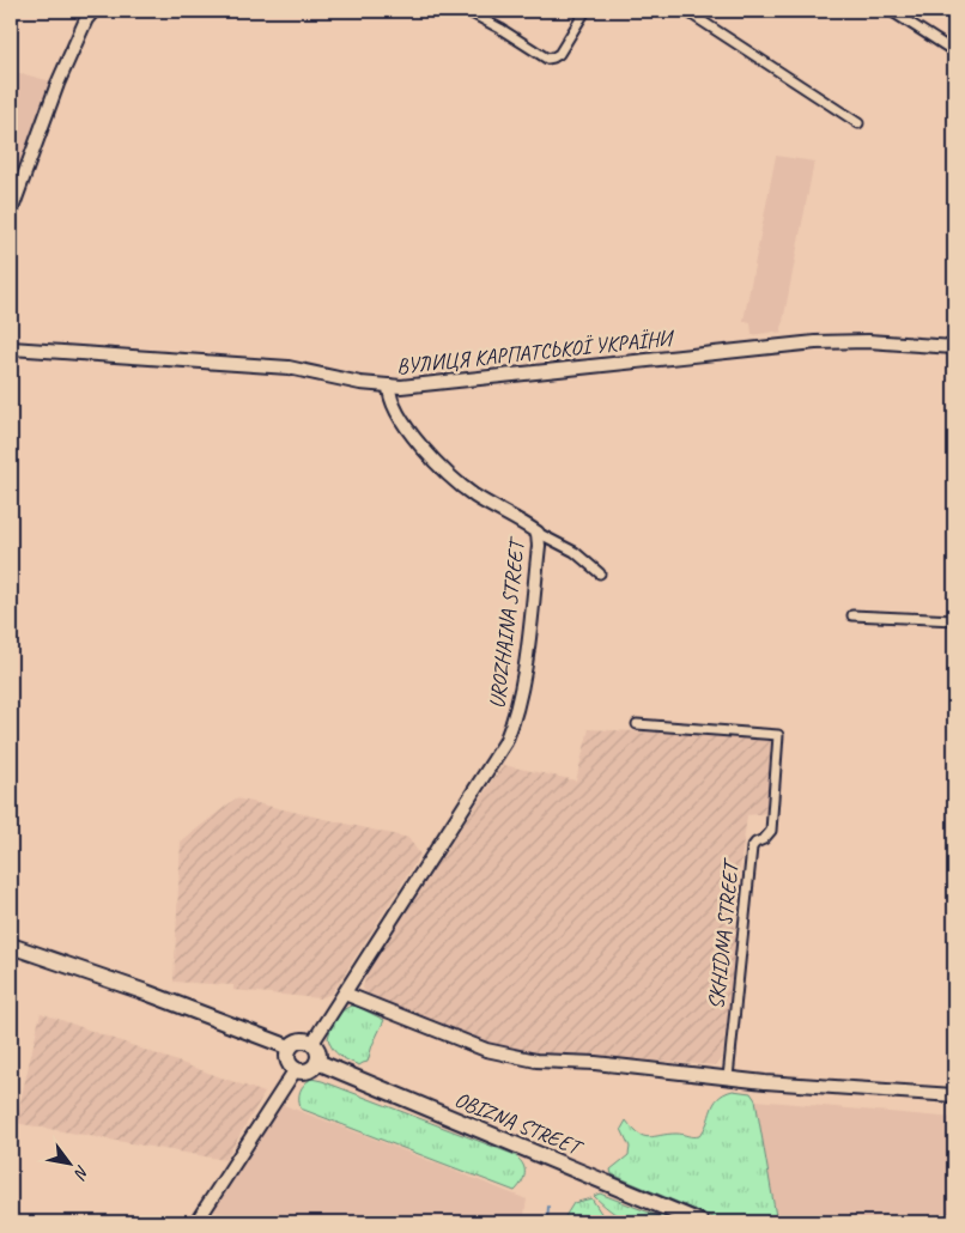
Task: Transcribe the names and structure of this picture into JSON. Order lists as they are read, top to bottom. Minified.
{"streets":{"highway":["OBIZNA STREET"],"street":["ВУЛИЦЯ КАРПАТСЬКОЇ УКРАЇНИ","UROZHAINA STREET","SKHIDNA STREET"]},"crossings":[["ВУЛИЦЯ КАРПАТСЬКОЇ УКРАЇНИ","UROZHAINA STREET"]],"north":"bottom right"}
